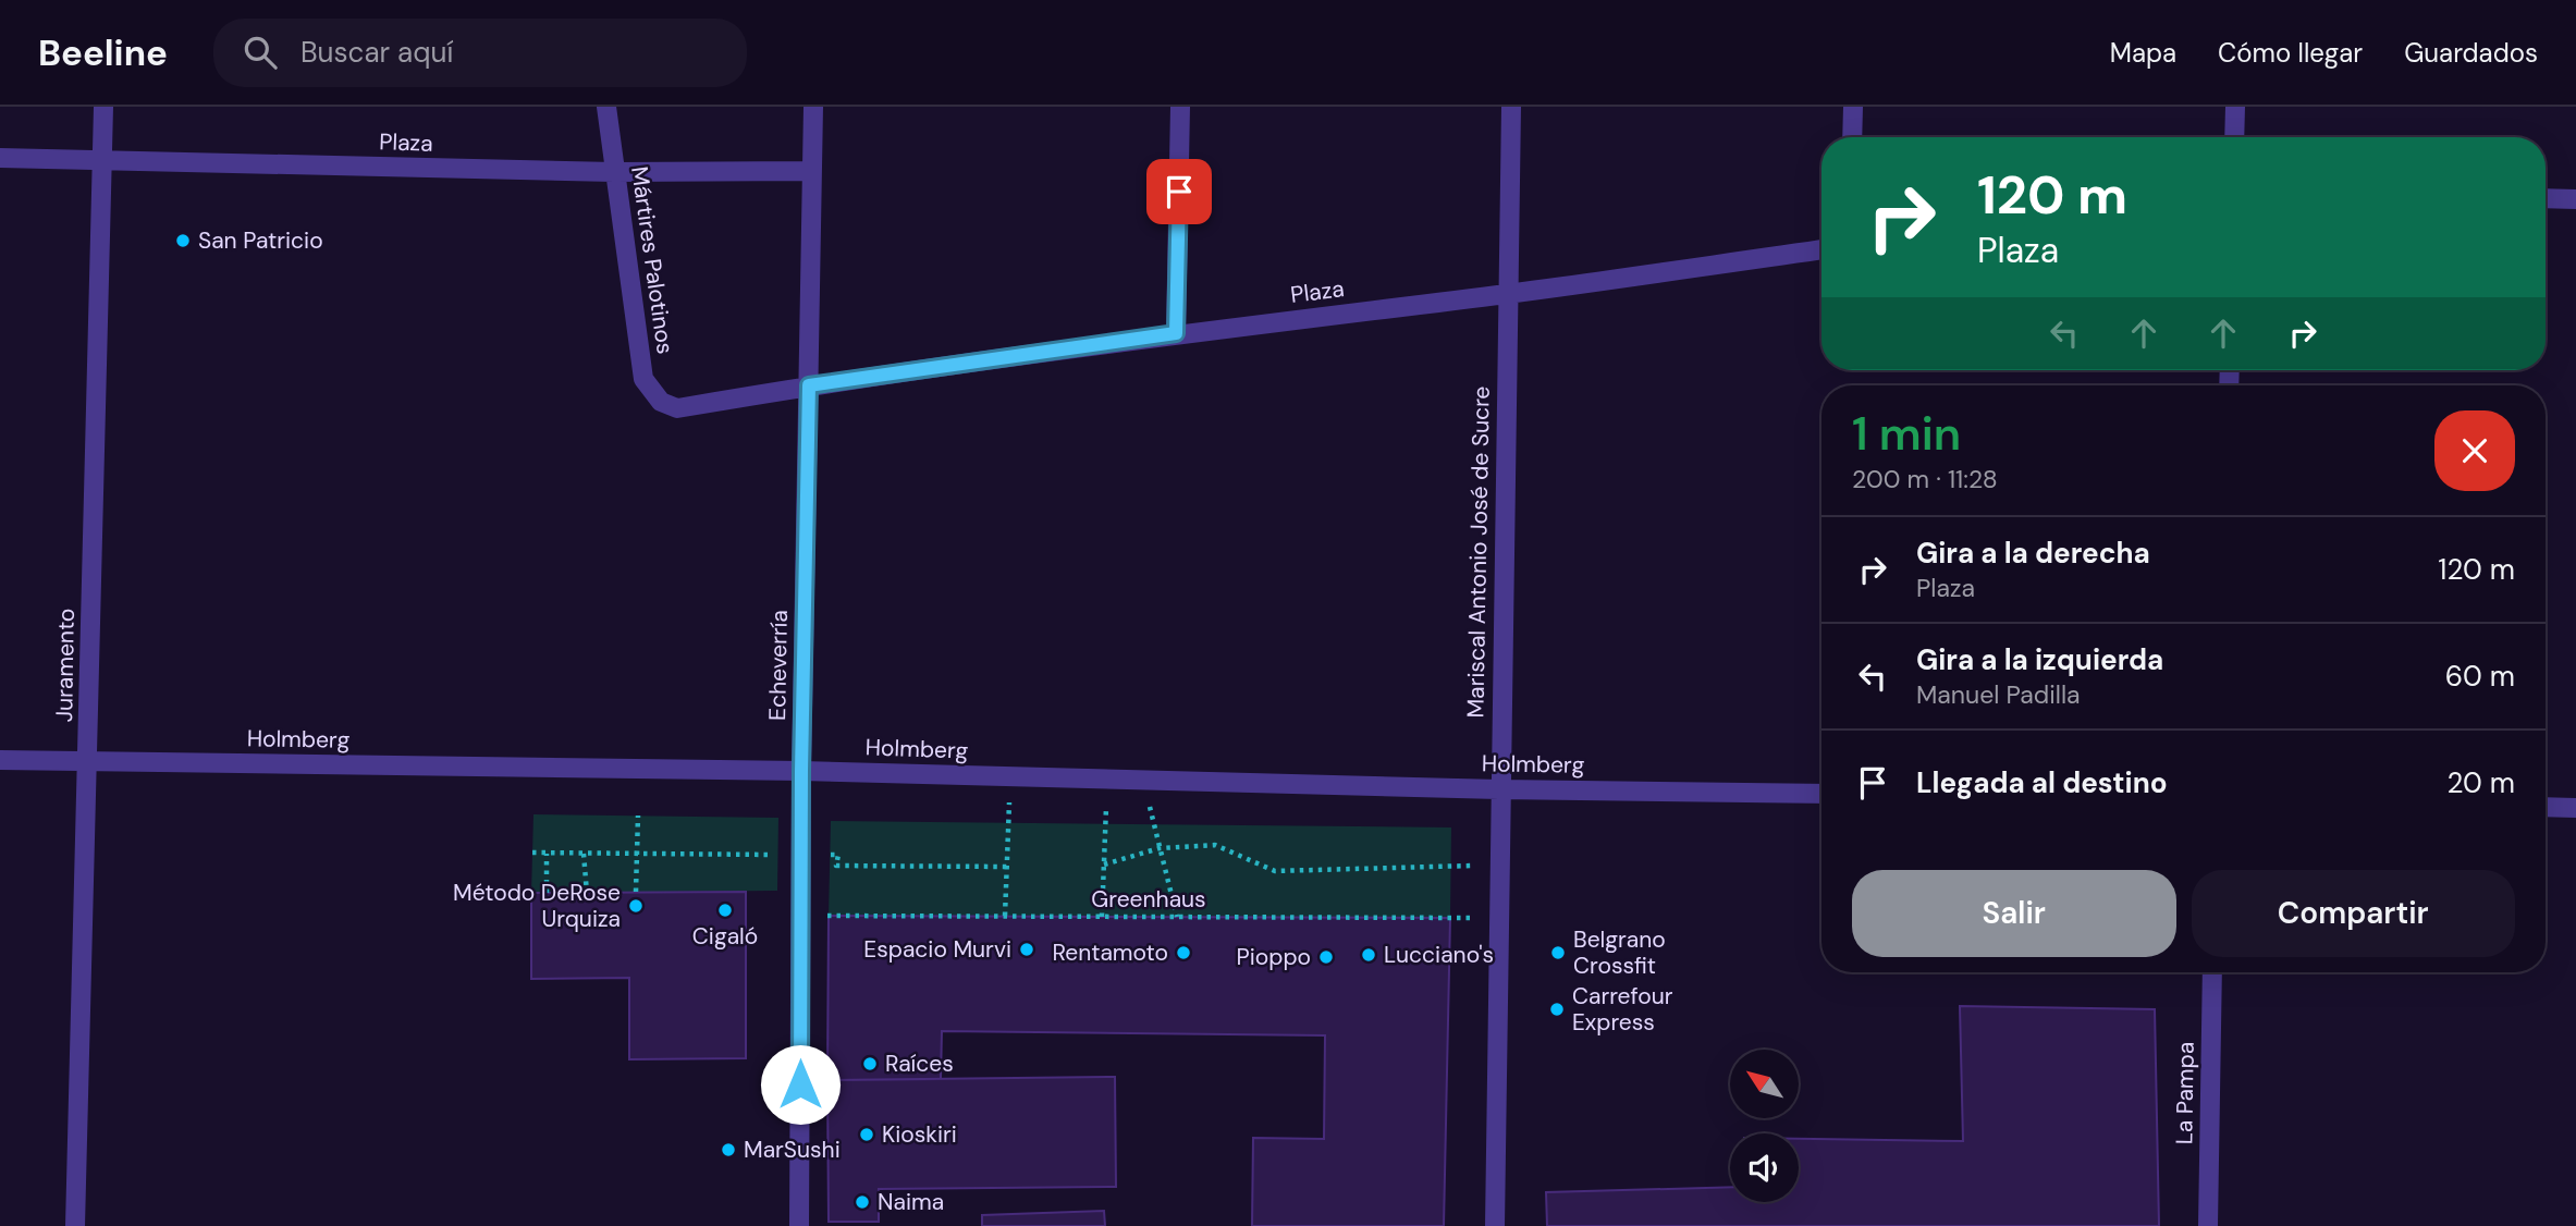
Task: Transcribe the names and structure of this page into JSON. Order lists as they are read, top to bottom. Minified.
{"streets":{"street":["Plaza","Mártires Palotinos","Mariscal Antonio José de Sucre","Juramento","Echeverría","Holmberg","La Pampa"],"path":["Greenhaus"]},"crossings":[["Plaza","Mártires Palotinos"],["Plaza","Mariscal Antonio José de Sucre"],["Plaza","Juramento"],["Plaza","Echeverría"],["Mártires Palotinos","Echeverría"],["Mariscal Antonio José de Sucre","Holmberg"],["Mariscal Antonio José de Sucre","Greenhaus"],["Juramento","Holmberg"],["Echeverría","Holmberg"],["Echeverría","Greenhaus"]],"places":["San Patricio","Método DeRose Urquiza","Cigaló","Espacio Murvi","Rentamoto","Belgrano Crossfit","Lucciano's","Pioppo","Carrefour Express","Raíces","Kioskiri","MarSushi","Naima"],"north":"top left","page":{"header":"Beeline","search":"Buscar aquí","nav":["Mapa","Cómo llegar","Guardados"],"turn":["120 m","Plaza"],"heading":["1 min","200 m · 11:28"],"list":[{"name":"Gira a la derecha","note":"Plaza","value":"120 m"},{"name":"Gira a la izquierda","note":"Manuel Padilla","value":"60 m"},{"name":"Llegada al destino","value":"20 m"}],"buttons":["Salir","Compartir"]}}
